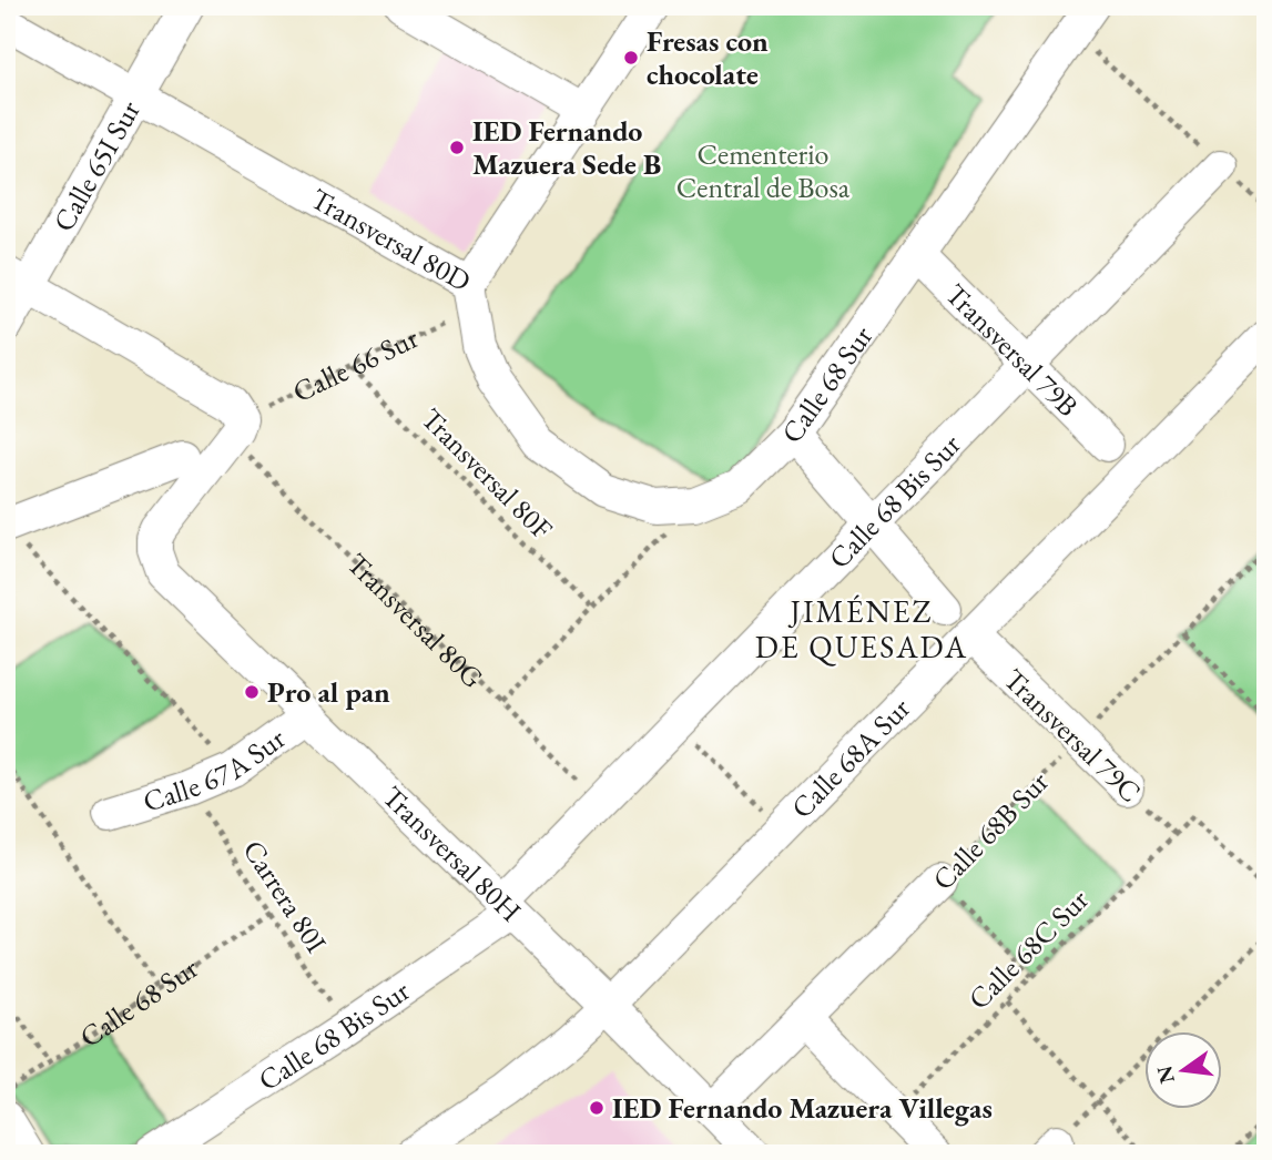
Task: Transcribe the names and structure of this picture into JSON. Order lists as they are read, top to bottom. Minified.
{"streets":{"street":["Calle 65I Sur","Transversal 80D","Transversal 79B","Calle 68 Sur","Calle 68 Bis Sur","Transversal 79C","Calle 68A Sur","Calle 67A Sur","Calle 68B Sur","Transversal 80H"],"path":["Calle 66 Sur","Transversal 80F","Transversal 80G","Carrera 80I","Calle 68C Sur"]},"crossings":[["Calle 65I Sur","Transversal 80D"],["Transversal 80D","Calle 66 Sur"],["Transversal 80D","Calle 68 Sur"],["Transversal 79B","Calle 68 Sur"],["Transversal 79B","Calle 68 Bis Sur"],["Calle 66 Sur","Transversal 80F"],["Calle 66 Sur","Transversal 80G"],["Calle 66 Sur","Transversal 80H"],["Calle 68 Sur","Carrera 80I"],["Calle 68 Bis Sur","Transversal 80G"],["Calle 68 Bis Sur","Transversal 80H"],["Calle 68 Bis Sur","Carrera 80I"],["Transversal 80G","Transversal 80H"],["Transversal 79C","Calle 68A Sur"],["Transversal 79C","Calle 68B Sur"],["Transversal 79C","Calle 68C Sur"],["Calle 68A Sur","Transversal 80H"],["Calle 67A Sur","Transversal 80H"],["Calle 67A Sur","Carrera 80I"],["Calle 68B Sur","Transversal 80H"]],"districts":["JIMÉNEZ DE QUESADA"],"parks":["Cementerio Central de Bosa"],"places":["Fresas con chocolate","IED Fernando Mazuera Sede B","Pro al pan","IED Fernando Mazuera Villegas"],"north":"left"}
